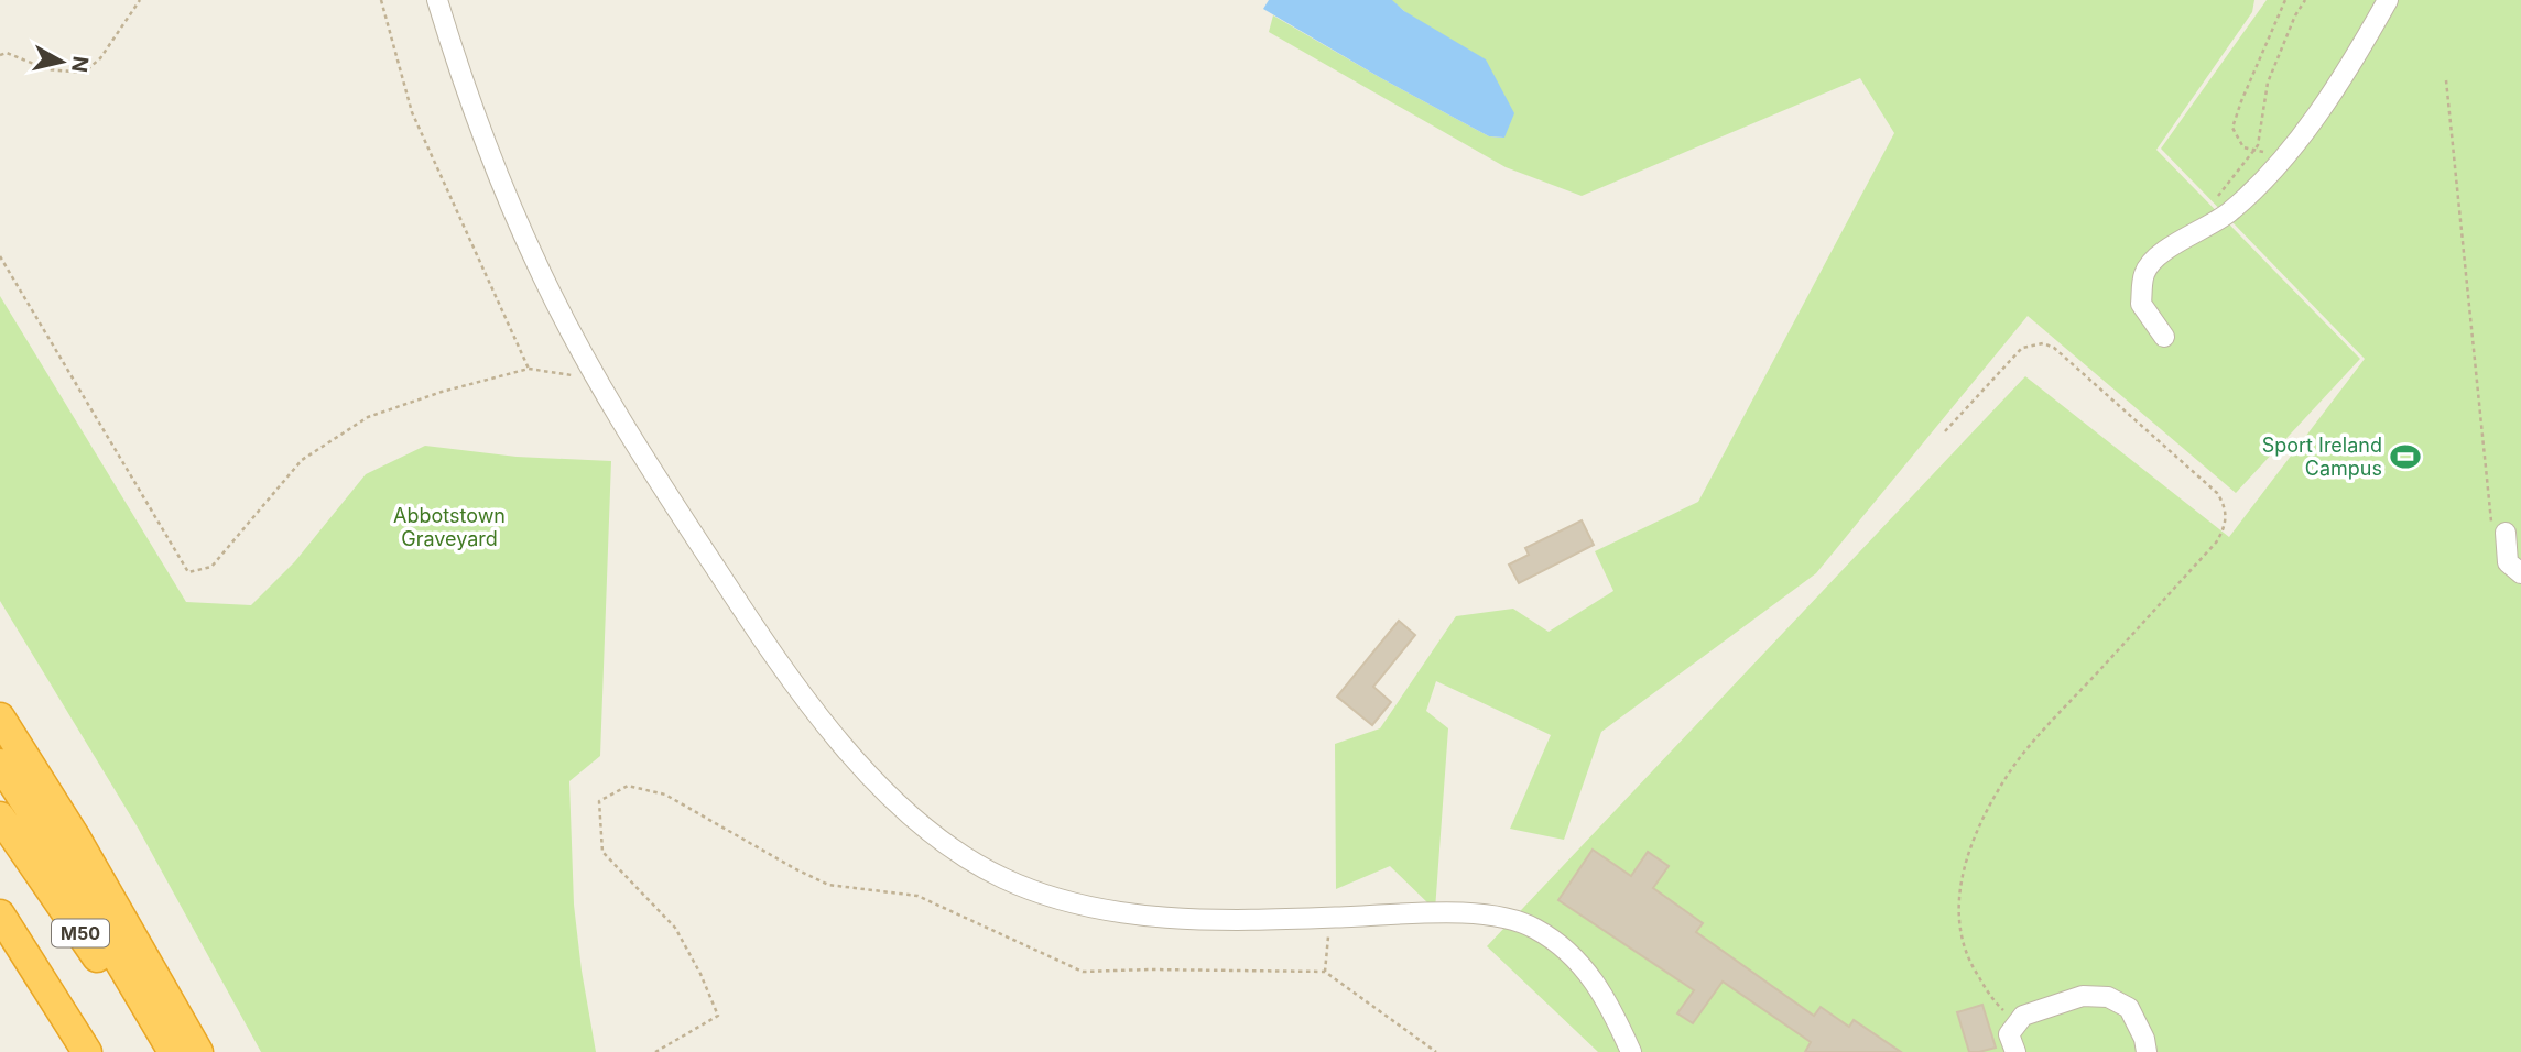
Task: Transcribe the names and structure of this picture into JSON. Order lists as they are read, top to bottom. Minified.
{"streets":{"highway":["M50"]},"parks":["Abbotstown Graveyard"],"places":{"sports":["Sport Ireland Campus"]},"north":"right"}
